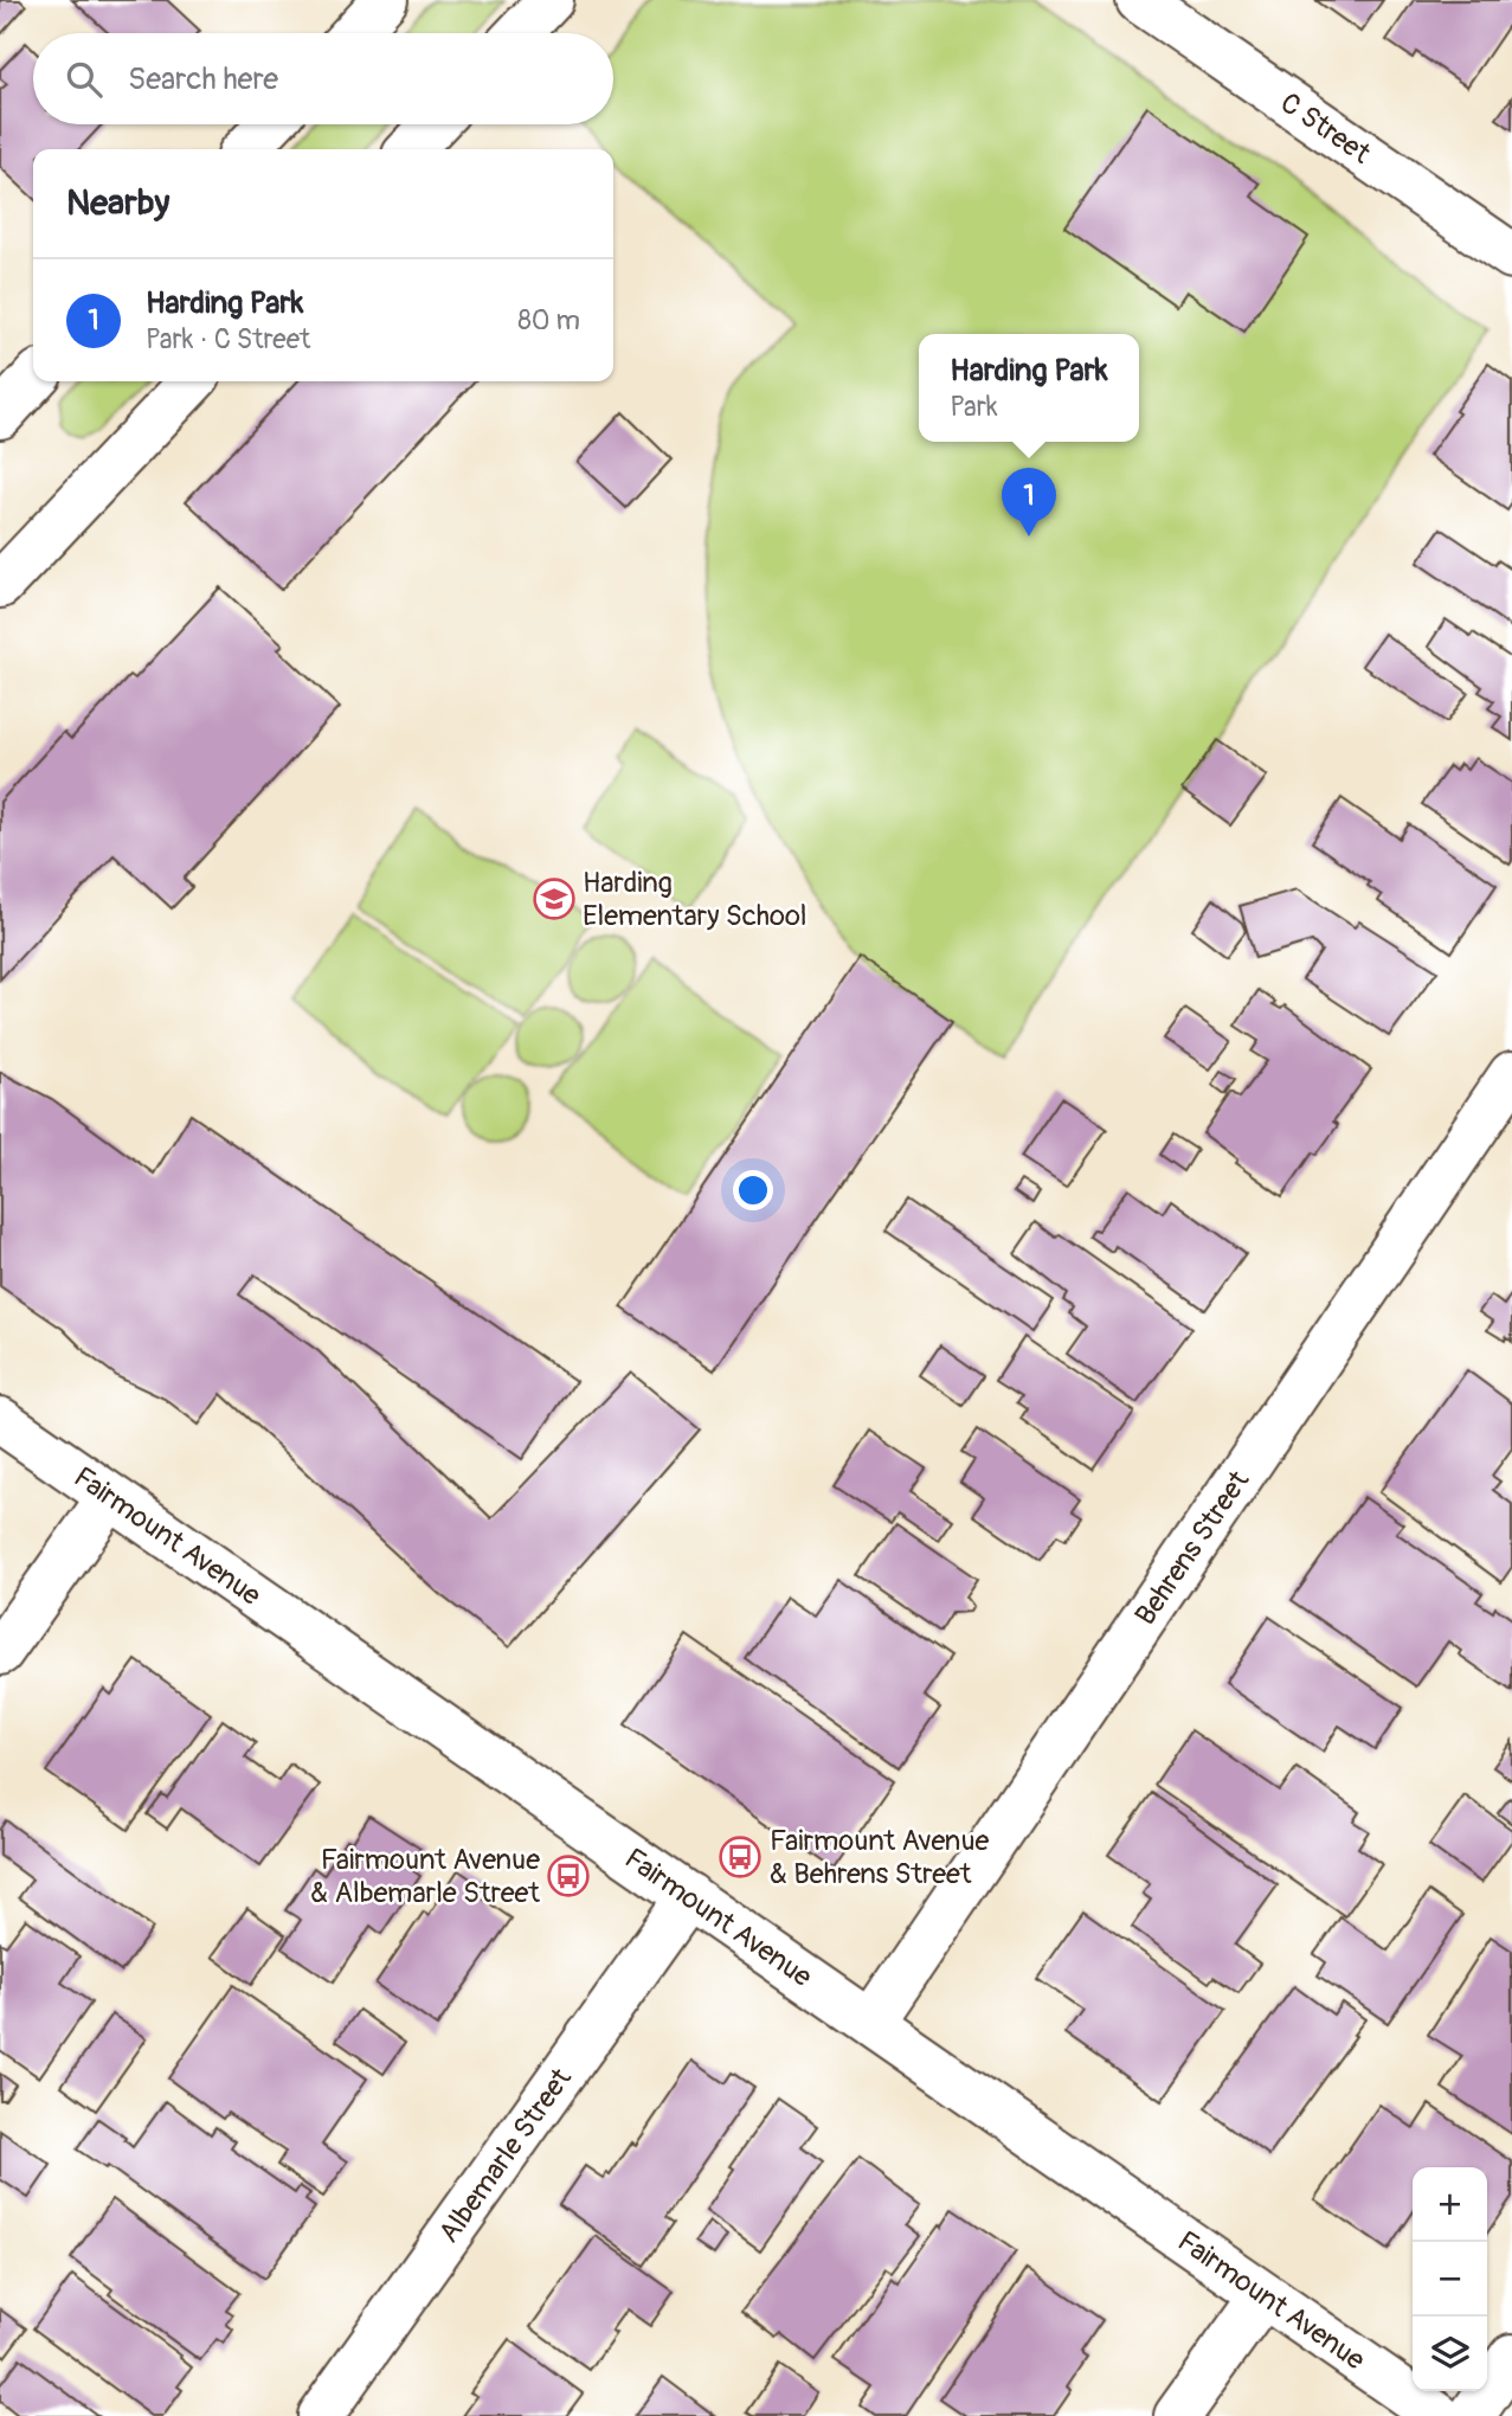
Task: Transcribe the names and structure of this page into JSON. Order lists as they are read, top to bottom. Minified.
{"streets":{"street":["C Street","Fairmount Avenue","Behrens Street","Albemarle Street"]},"crossings":[["Fairmount Avenue","Behrens Street"],["Fairmount Avenue","Albemarle Street"]],"places":{"school or university":["Harding Elementary School"],"bus stop":["Fairmount Avenue & Behrens Street","Fairmount Avenue & Albemarle Street"]},"page":{"search":"Search here","heading":"Nearby","list":[{"mark":"1","name":"Harding Park","note":"Park · C Street","value":"80 m"}],"popup":["Harding Park","Park"],"pins":"1","map_buttons":["+","−"]}}
